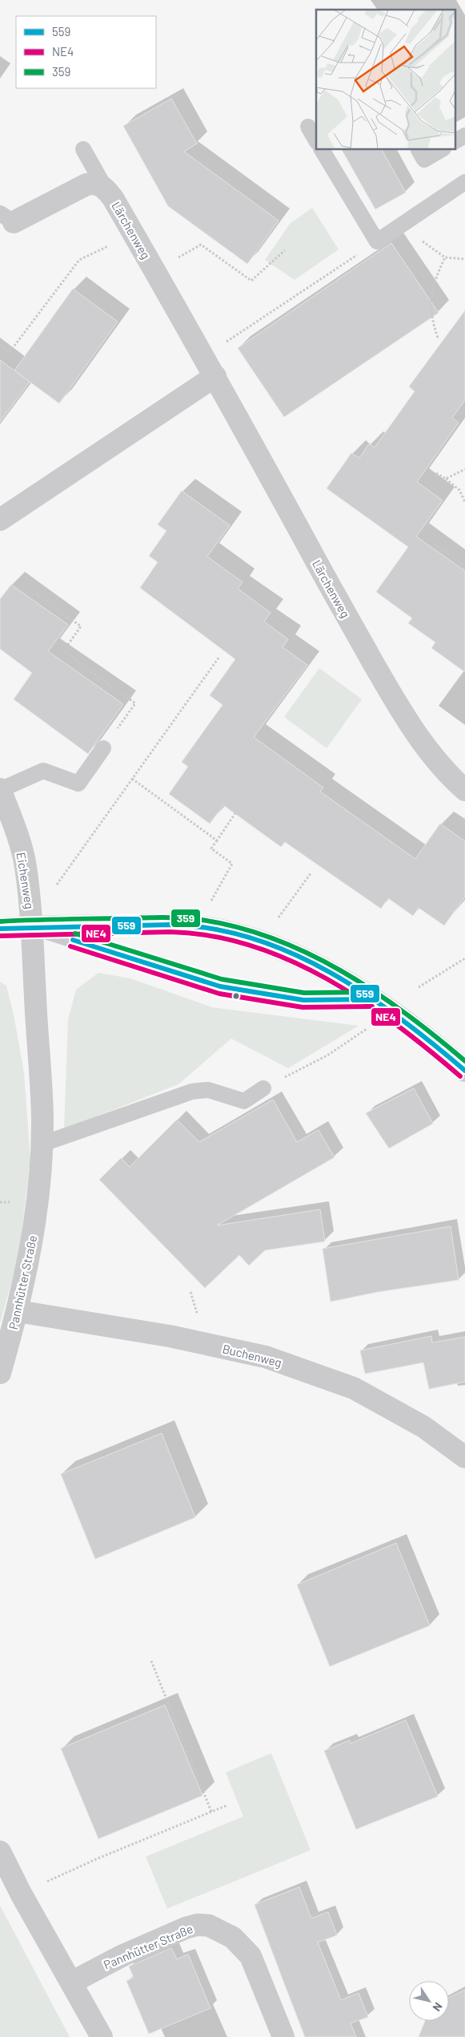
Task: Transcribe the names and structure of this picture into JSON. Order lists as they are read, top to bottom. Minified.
{"streets":{"street":["Lärchenweg","Eichenweg","Pannhütter Straße","Buchenweg"]},"crossings":[["Eichenweg","Pannhütter Straße"],["Pannhütter Straße","Buchenweg"]],"lines":["transit line 359","transit line 559","transit line NE4"],"legend":["559","NE4","359"],"north":"bottom right"}
